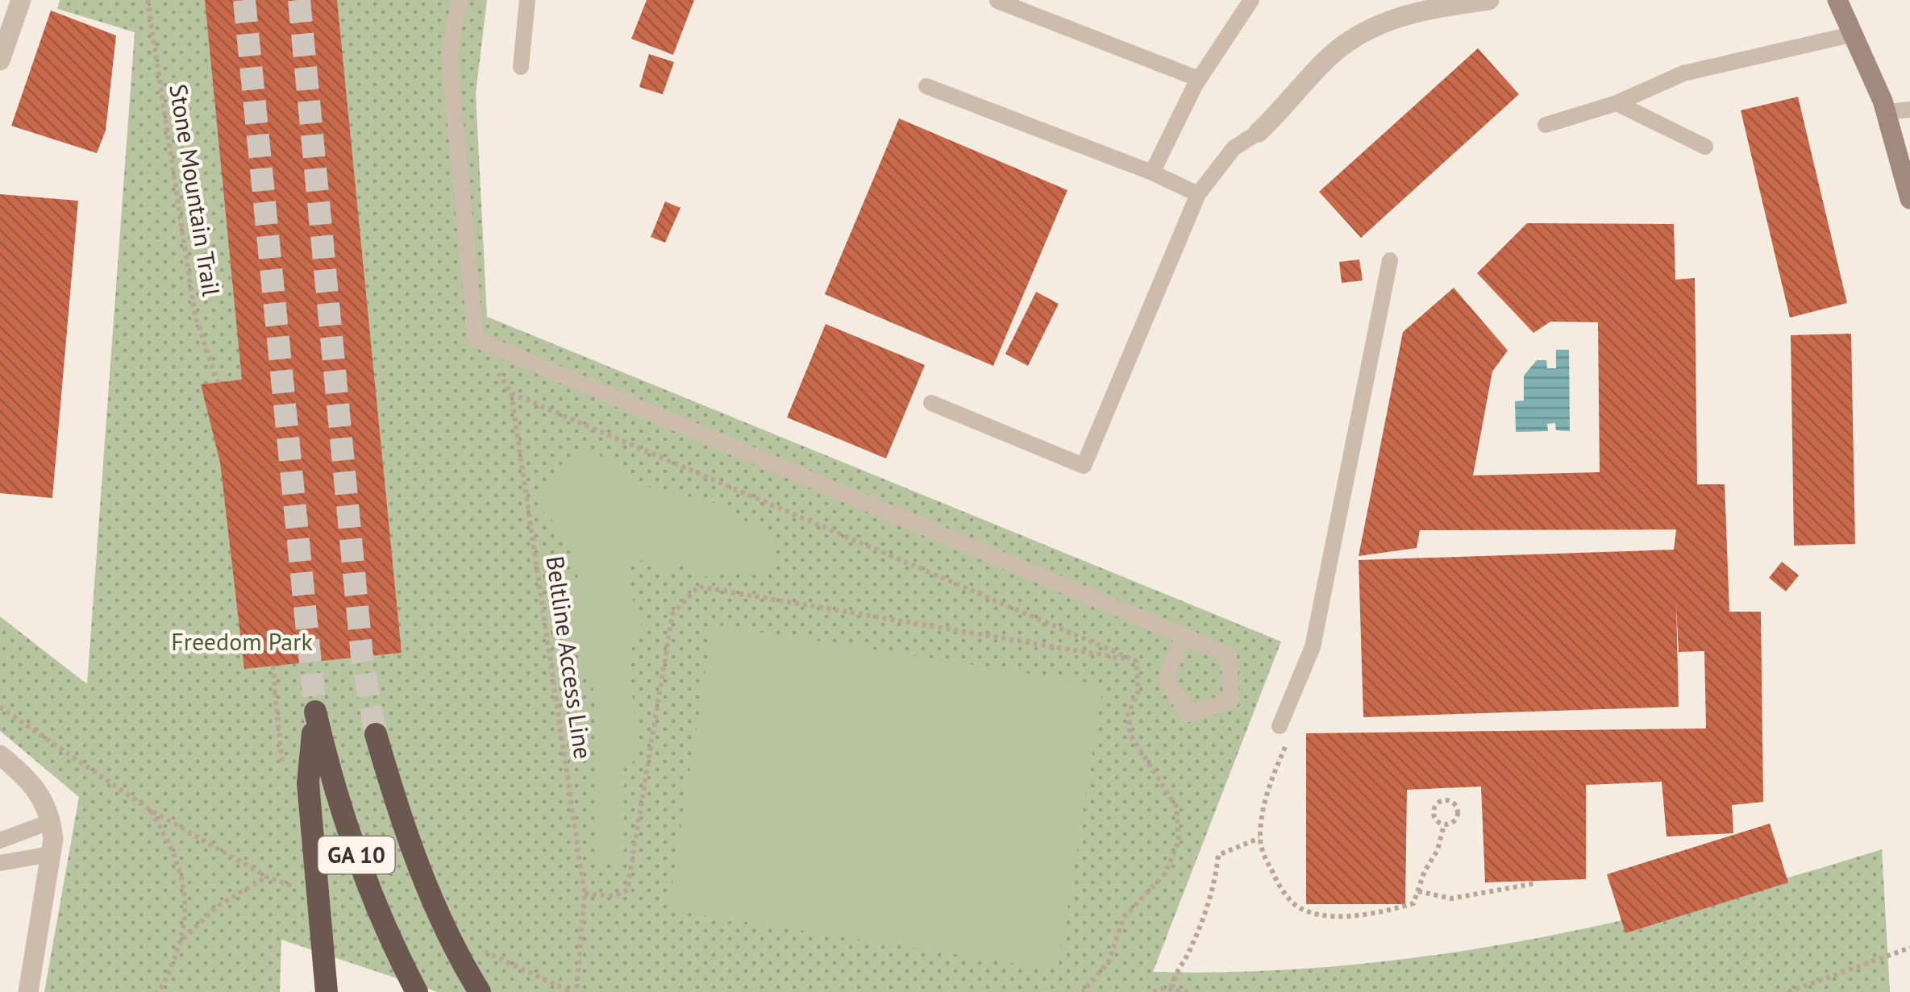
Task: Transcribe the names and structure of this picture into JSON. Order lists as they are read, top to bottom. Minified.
{"streets":{"highway":["GA 10"],"path":["Stone Mountain Trail","Beltline Access Line"]},"parks":["Freedom Park"]}
